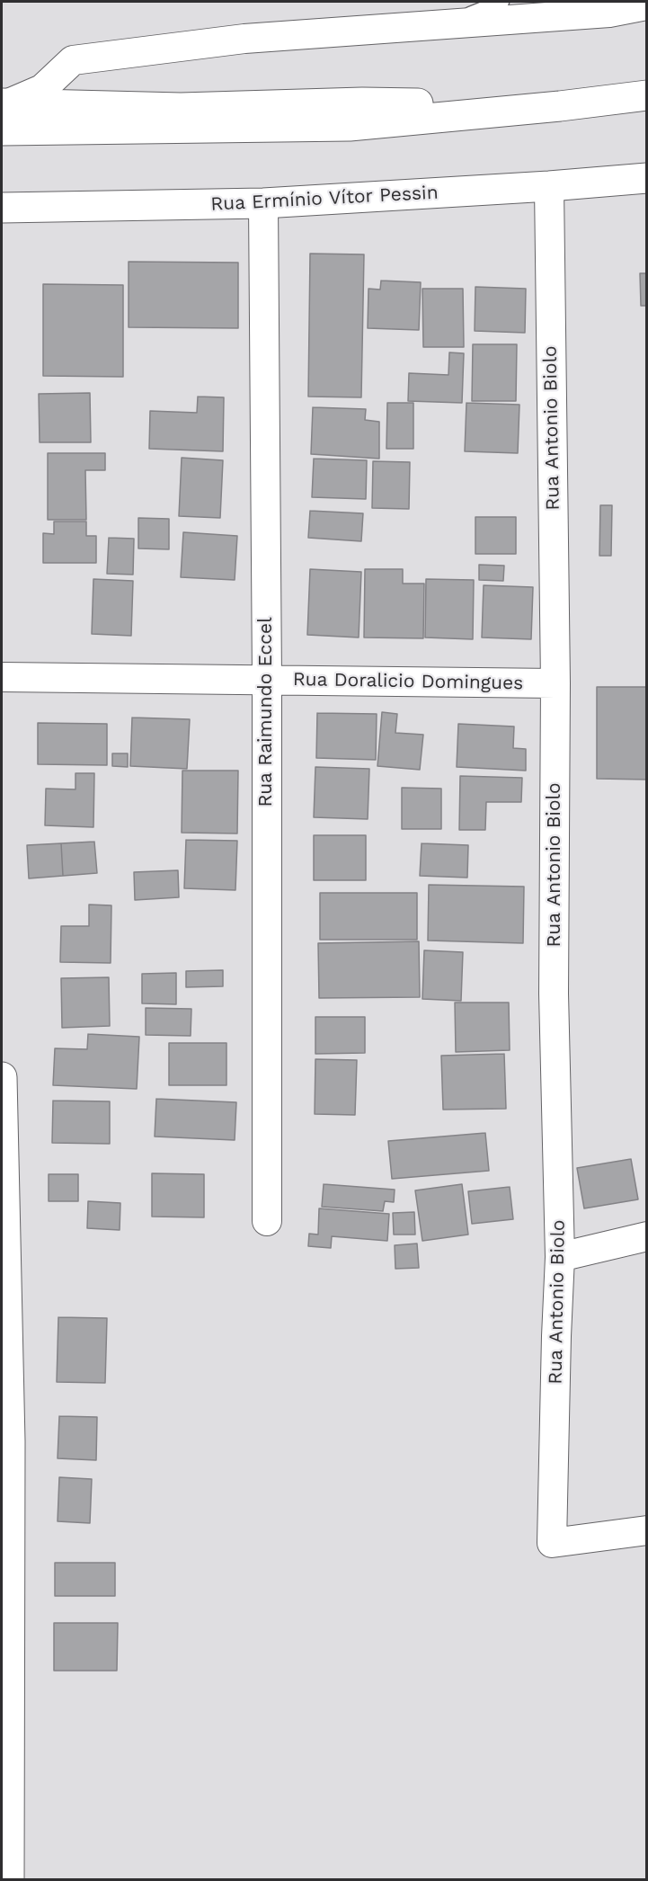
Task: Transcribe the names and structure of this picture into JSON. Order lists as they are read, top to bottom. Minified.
{"streets":{"main road":["Rua Ermínio Vítor Pessin"],"street":["Rua Antonio Biolo","Rua Doralicio Domingues","Rua Raimundo Eccel"]},"crossings":[["Rua Ermínio Vítor Pessin","Rua Antonio Biolo"],["Rua Ermínio Vítor Pessin","Rua Raimundo Eccel"],["Rua Antonio Biolo","Rua Doralicio Domingues"],["Rua Doralicio Domingues","Rua Raimundo Eccel"]]}
